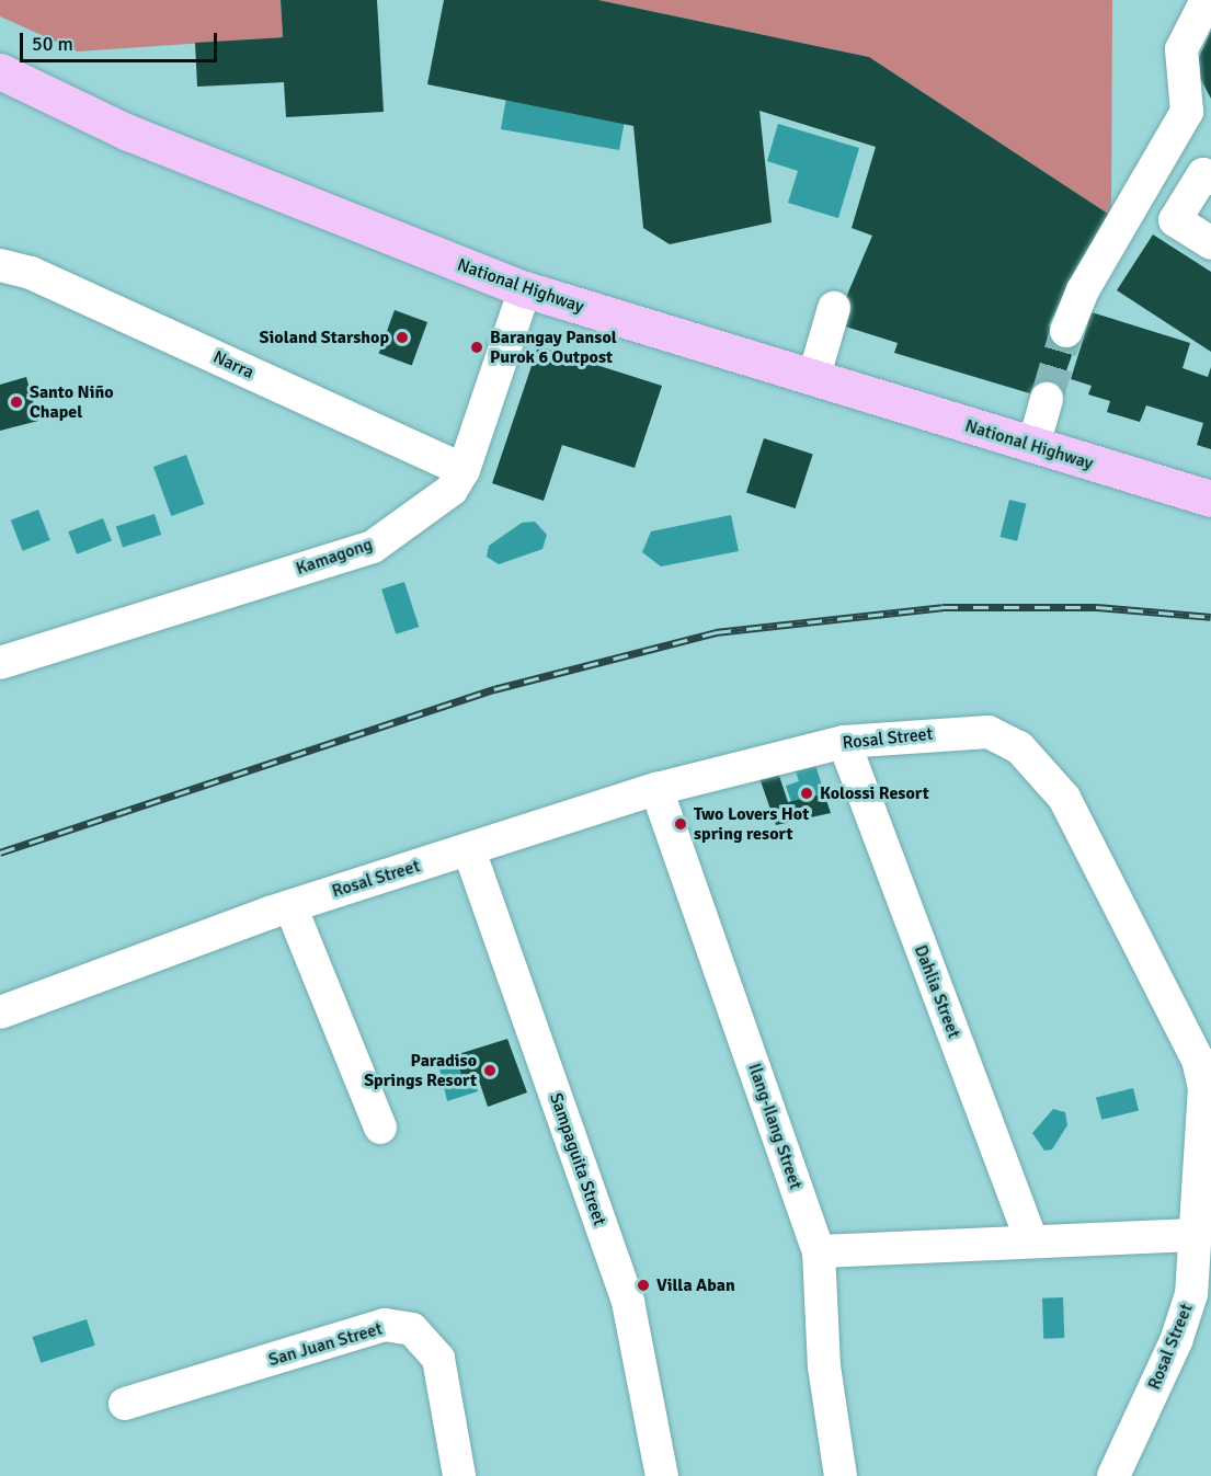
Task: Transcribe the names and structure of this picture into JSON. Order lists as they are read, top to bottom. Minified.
{"streets":{"main road":["National Highway"],"street":["Narra","Kamagong","Rosal Street","Dahlia Street","Ilang-Ilang Street","Sampaguita Street","San Juan Street"]},"crossings":[["National Highway","Kamagong"],["Narra","Kamagong"],["Rosal Street","Dahlia Street"],["Rosal Street","Ilang-Ilang Street"],["Rosal Street","Sampaguita Street"]],"places":["Sioland Starshop","Barangay Pansol Purok 6 Outpost","Santo Niño Chapel","Kolossi Resort","Two Lovers Hot spring resort","Paradiso Springs Resort","Villa Aban"],"scale_bar":"50 m"}
